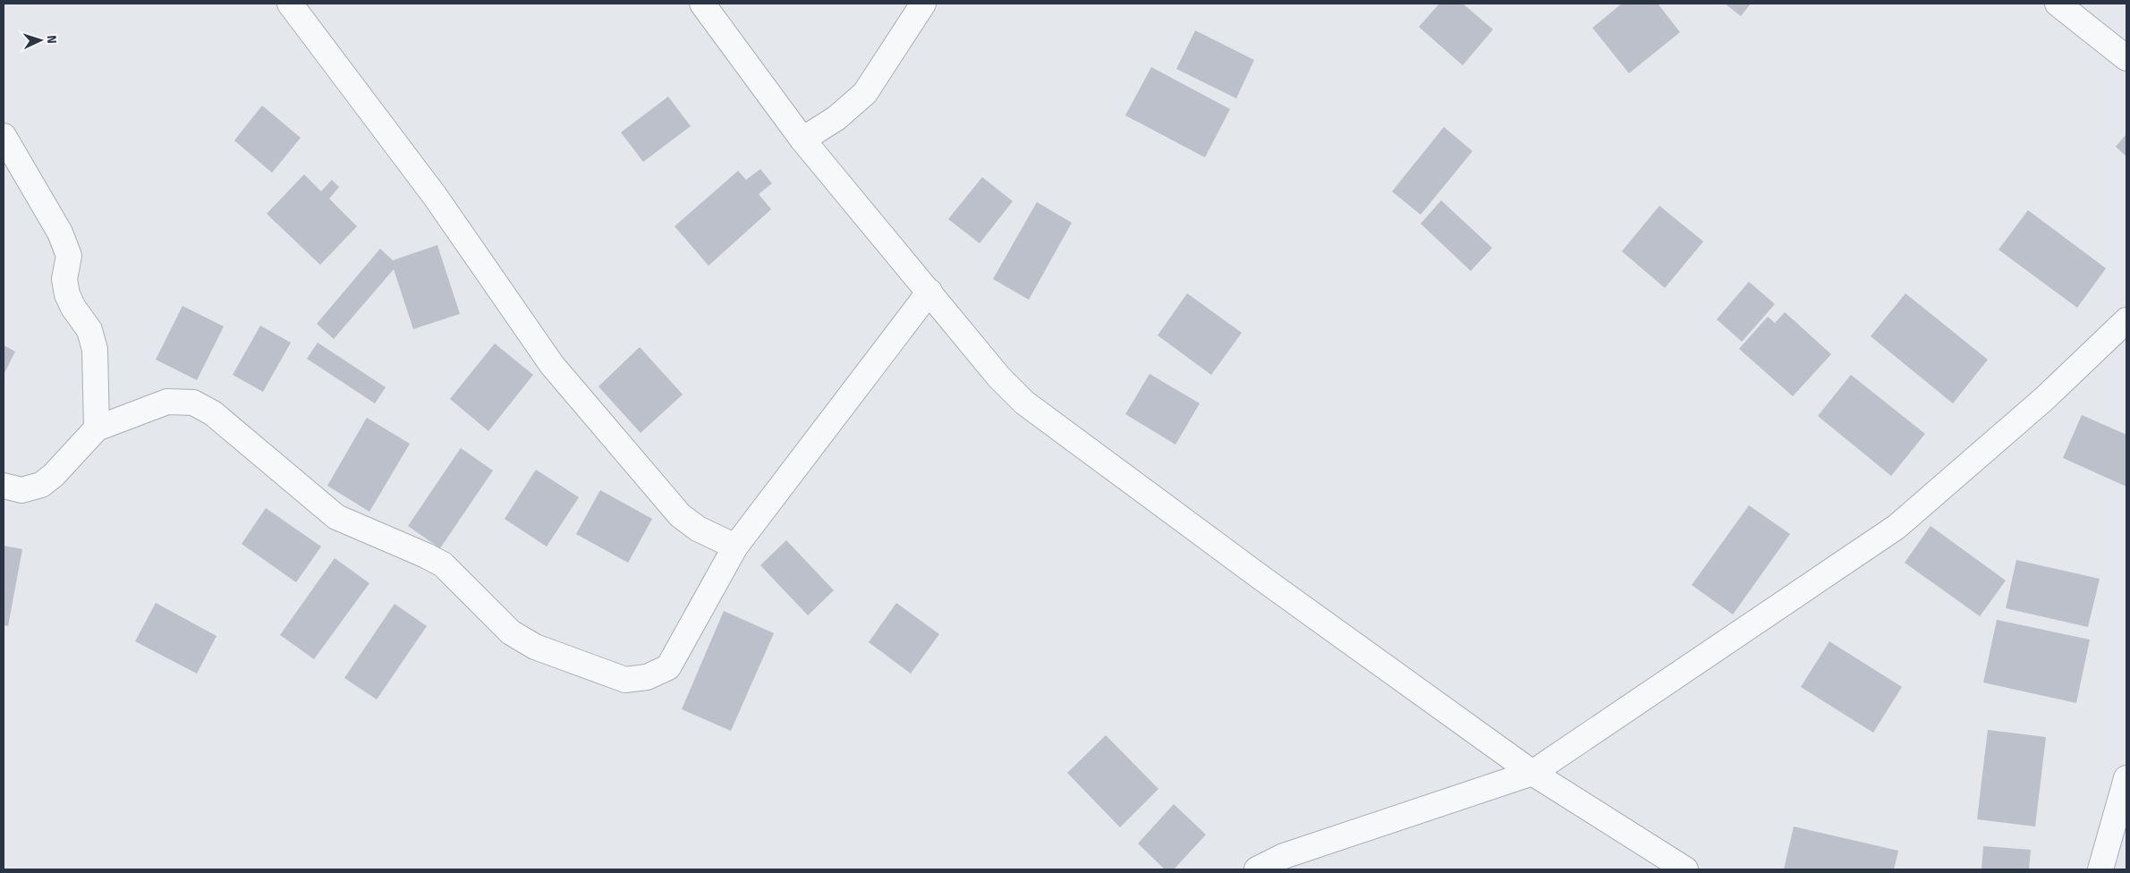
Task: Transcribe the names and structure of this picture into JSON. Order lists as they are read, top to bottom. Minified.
{"north":"right"}
